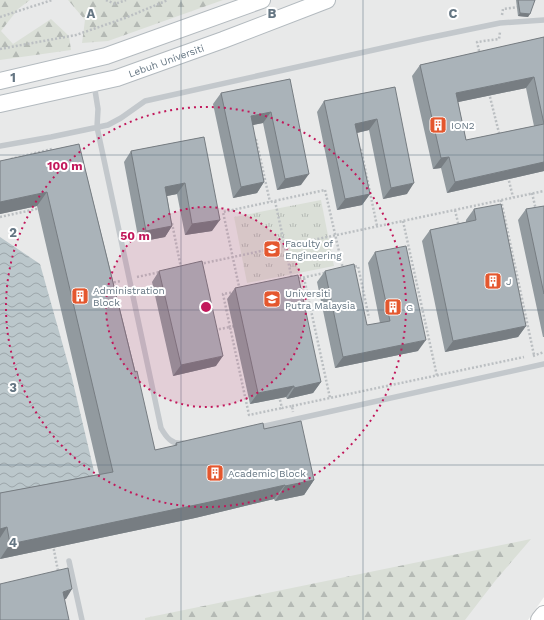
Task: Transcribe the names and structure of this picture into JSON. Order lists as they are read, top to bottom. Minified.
{"streets":{"street":["Lebuh Universiti"]},"places":{"building":["ION2","J","Administration Block","G","Academic Block"],"school or university":["Faculty of Engineering","Universiti Putra Malaysia"]},"grid":{"columns":["A","B","C"],"rows":["1","2","3","4"]},"rings":["100 m","50 m"]}
